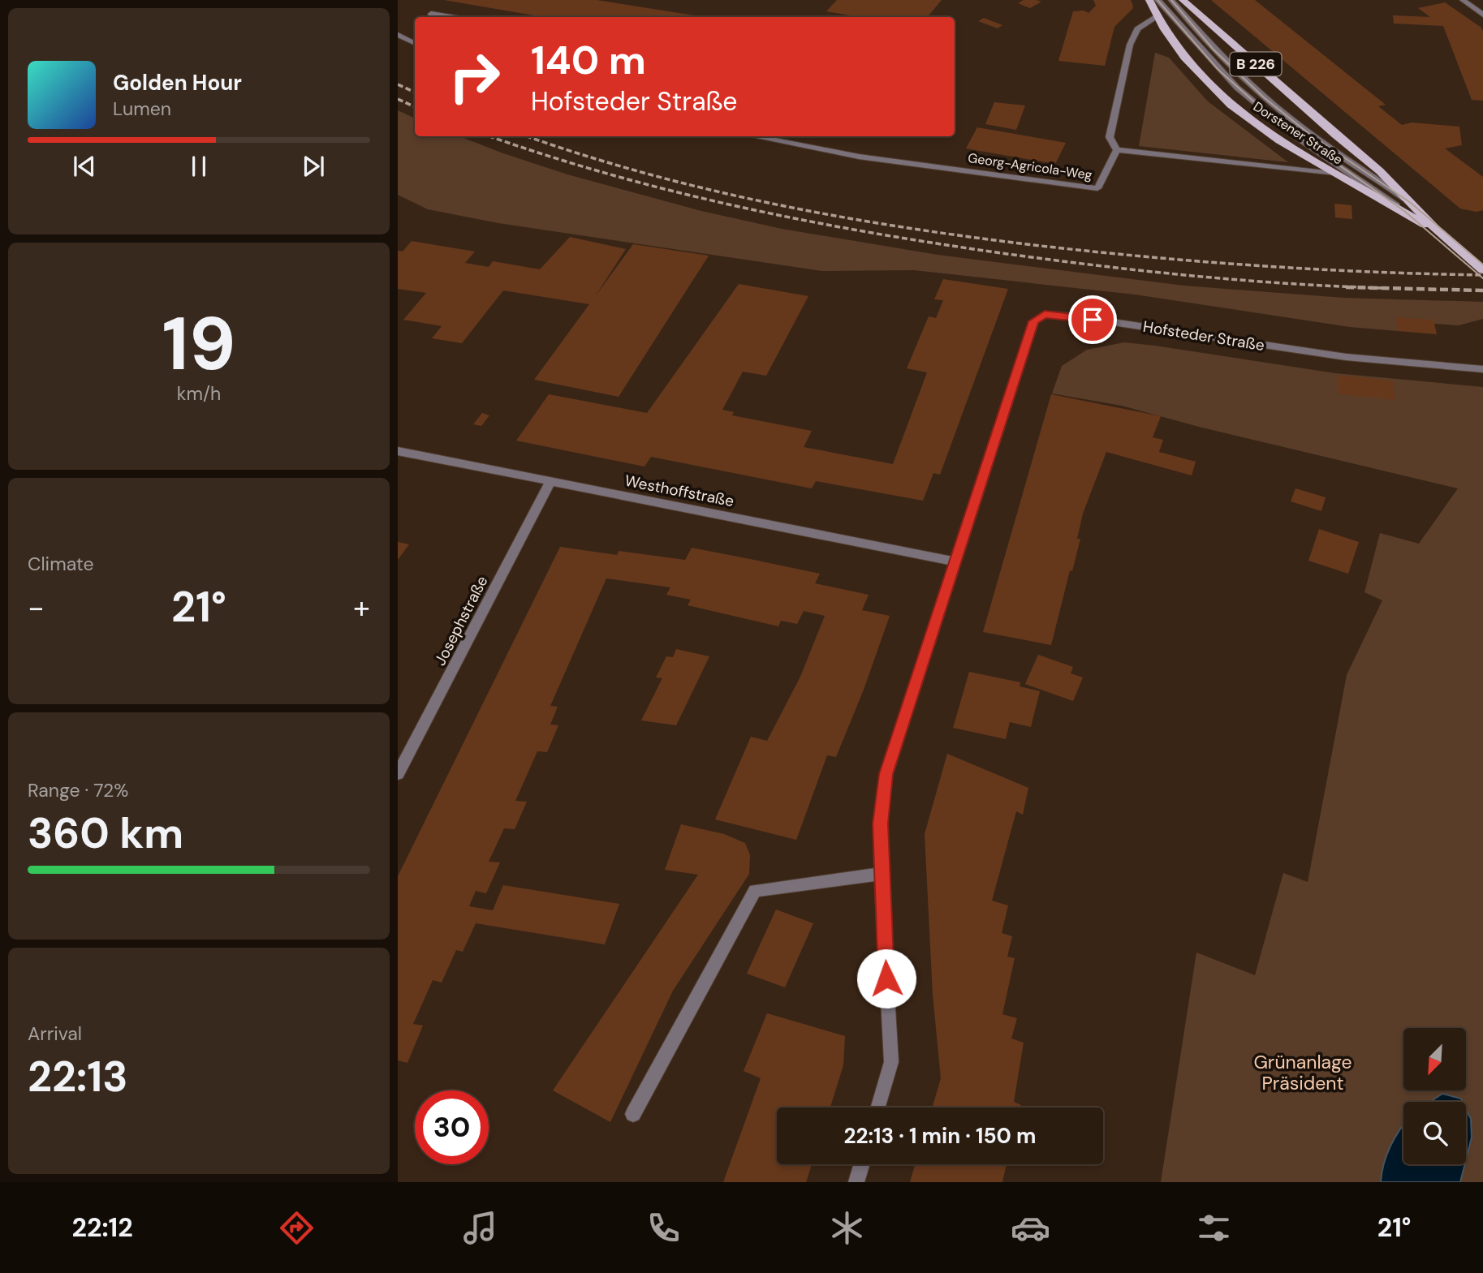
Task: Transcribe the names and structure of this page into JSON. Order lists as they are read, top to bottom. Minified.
{"streets":{"main road":["B 226","Dorstener Straße"],"street":["Georg-Agricola-Weg","Hofsteder Straße","Westhoffstraße","Josephstraße"]},"crossings":[["Hofsteder Straße","Westhoffstraße"],["Westhoffstraße","Josephstraße"]],"parks":["Grünanlage Präsident"],"north":"bottom left","page":{"turn":["140 m","Hofsteder Straße"],"song":["Golden Hour","Lumen"],"tile":[["19","km/h"],"Climate",["Range · 72%","360 km"],["Arrival","22:13"]],"heat":["−","21°","+"],"limit":"30","trip":"22:13 · 1 min · 150 m","tabs":["22:12","21°"]}}
